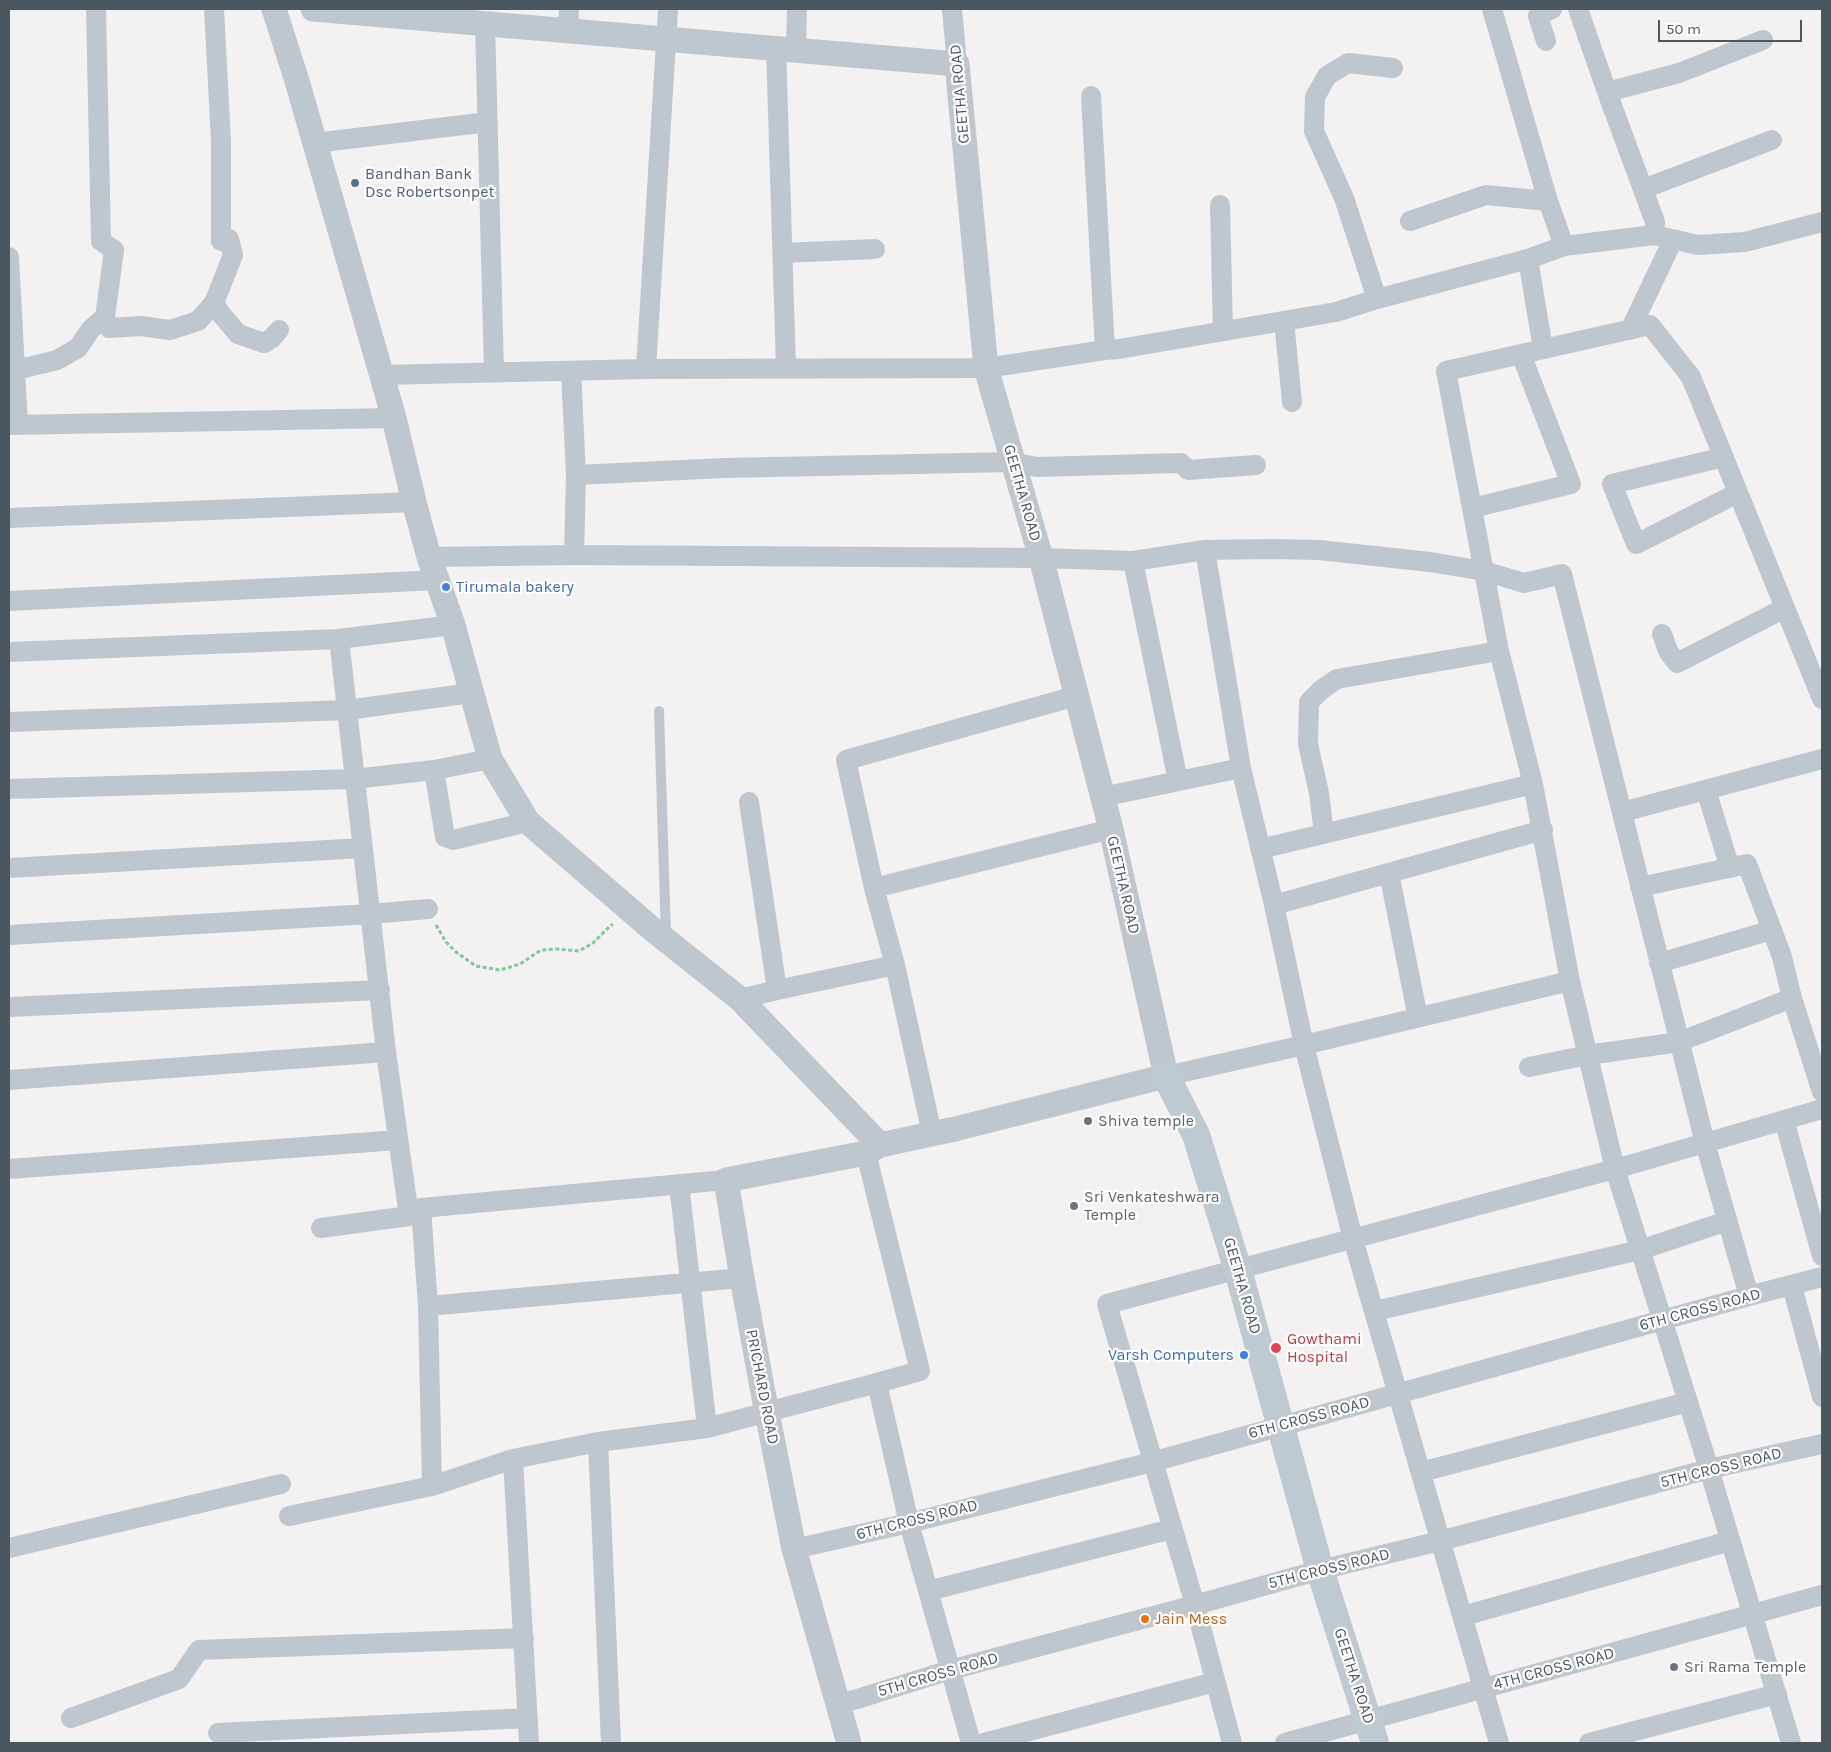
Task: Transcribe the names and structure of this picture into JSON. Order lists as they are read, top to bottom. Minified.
{"streets":{"main road":["GEETHA ROAD"],"street":["6TH CROSS ROAD","PRICHARD ROAD","5TH CROSS ROAD","4TH CROSS ROAD"]},"crossings":[["GEETHA ROAD","6TH CROSS ROAD"],["GEETHA ROAD","5TH CROSS ROAD"],["GEETHA ROAD","4TH CROSS ROAD"],["6TH CROSS ROAD","PRICHARD ROAD"],["PRICHARD ROAD","5TH CROSS ROAD"]],"places":["Bandhan Bank Dsc Robertsonpet","Tirumala bakery","Shiva temple","Sri Venkateshwara Temple","Gowthami Hospital","Varsh Computers","Jain Mess","Sri Rama Temple"],"scale_bar":"50 m"}
